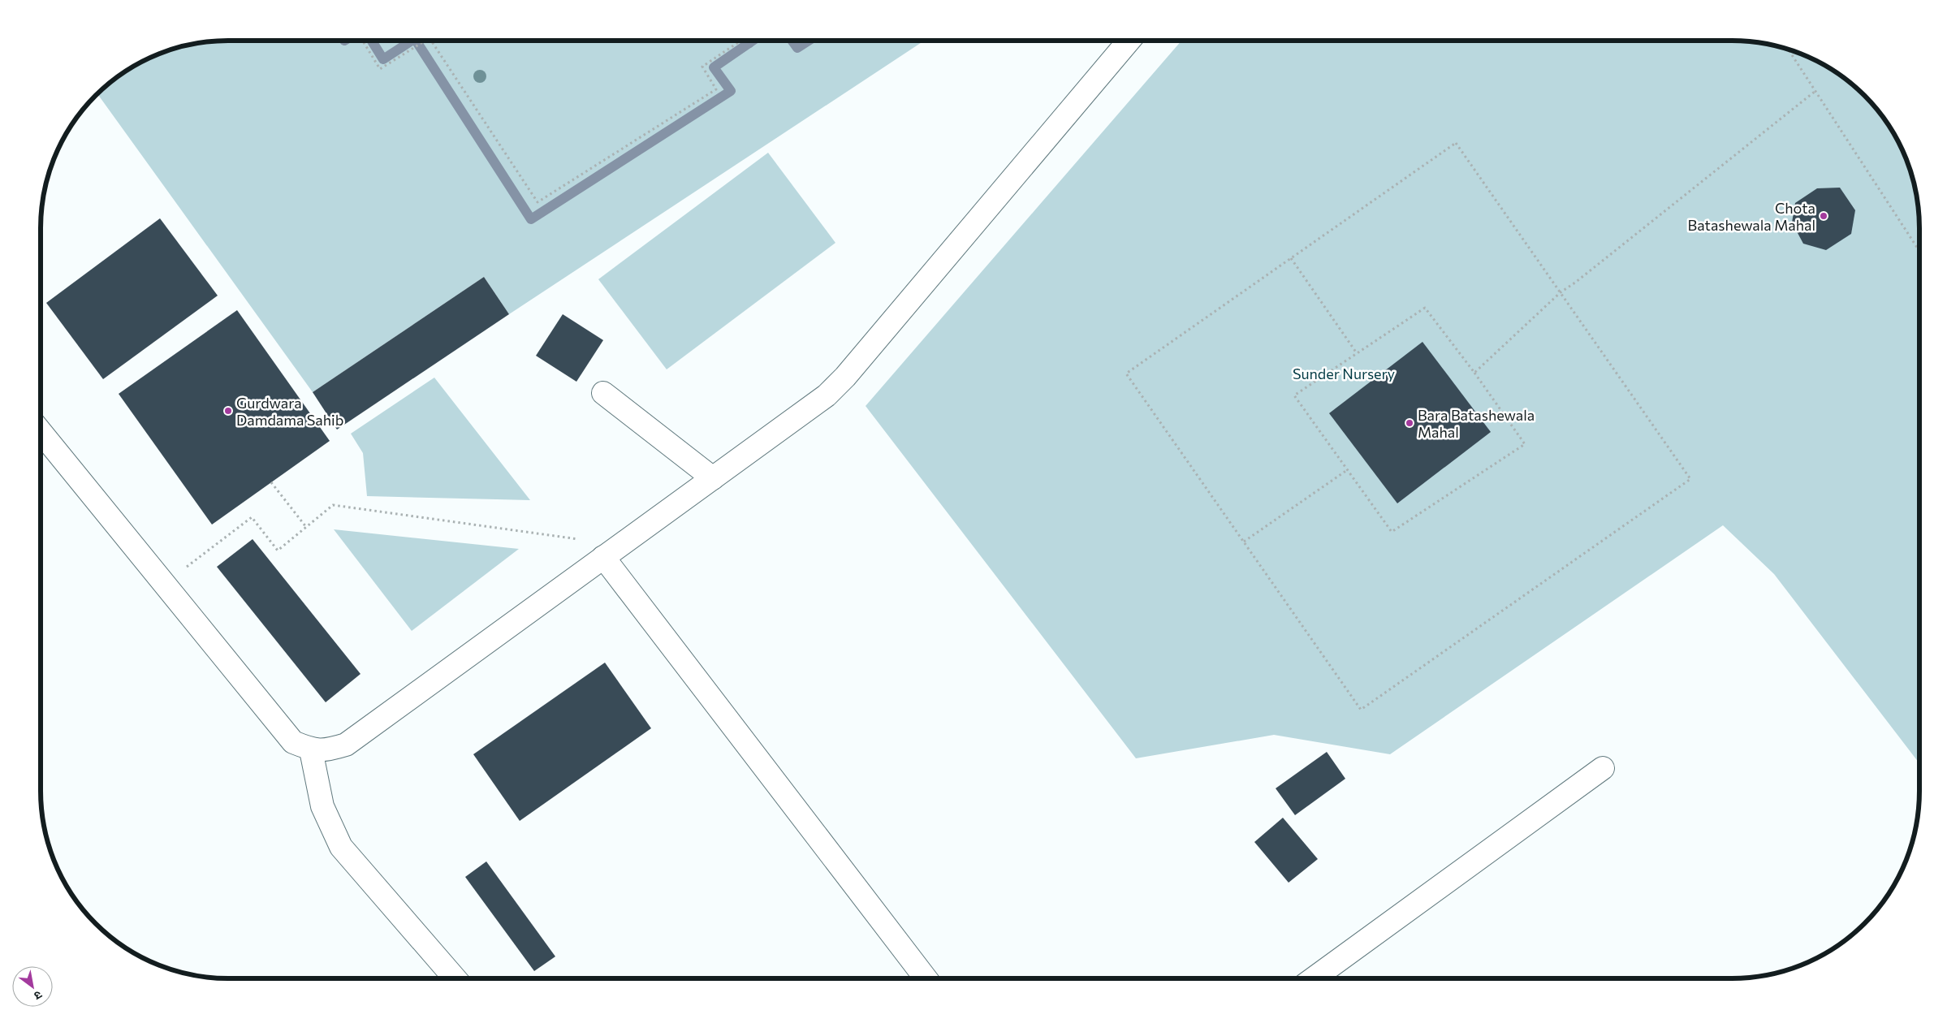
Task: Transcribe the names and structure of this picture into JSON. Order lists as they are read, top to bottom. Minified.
{"parks":["Sunder Nursery"],"places":["Chota Batashewala Mahal","Gurdwara Damdama Sahib","Bara Batashewala Mahal"],"north":"bottom right"}
